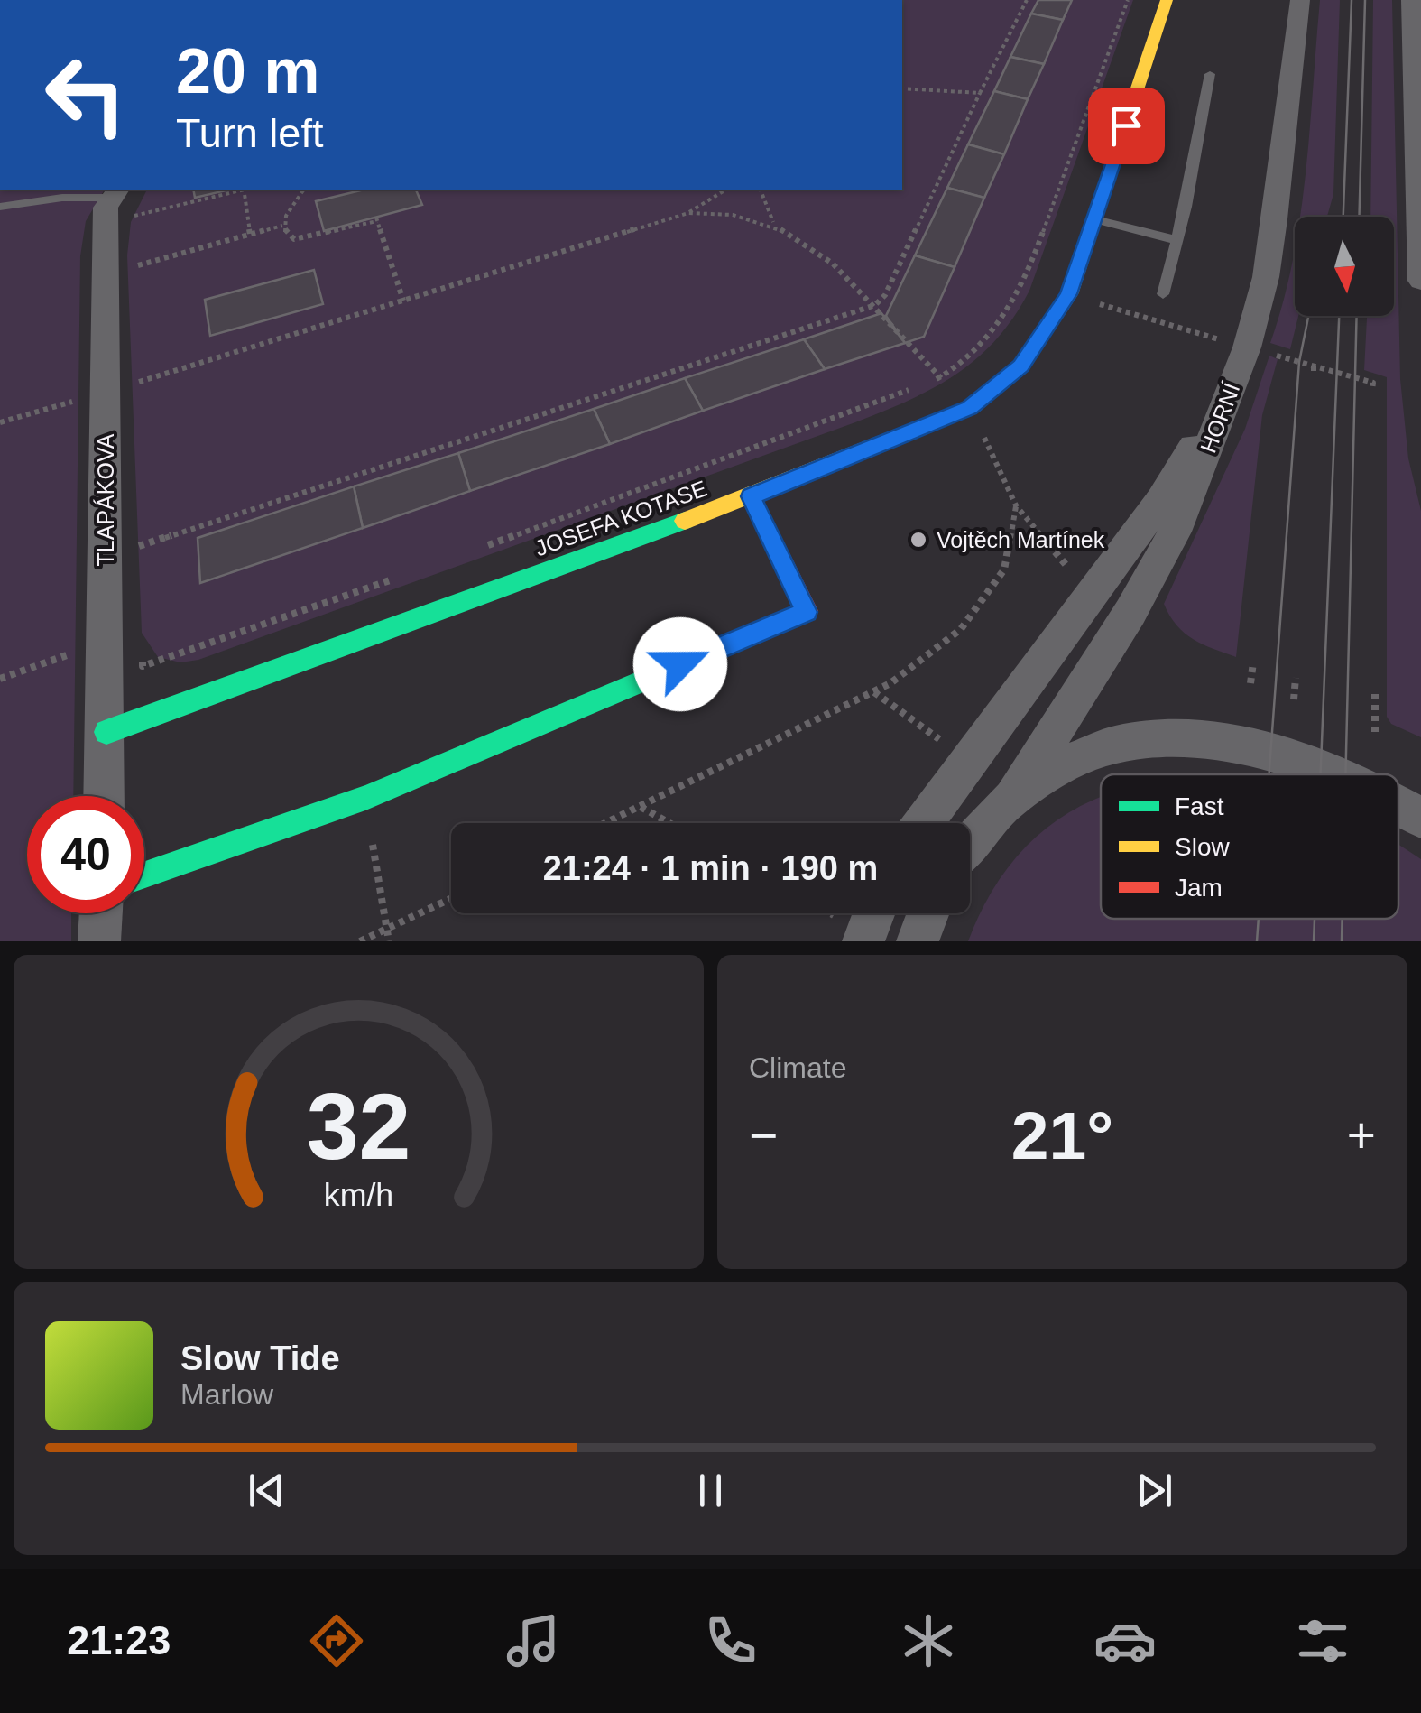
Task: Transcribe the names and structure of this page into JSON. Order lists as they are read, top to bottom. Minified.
{"streets":{"street":["HORNÍ","TLAPÁKOVA","JOSEFA KOTASE"]},"crossings":[["TLAPÁKOVA","JOSEFA KOTASE"]],"places":["Vojtěch Martínek"],"legend":["Fast","Slow","Jam"],"north":"bottom","page":{"turn":["20 m","Turn left"],"limit":"40","trip":"21:24 · 1 min · 190 m","tile":"Climate","heat":["−","21°","+"],"song":["Slow Tide","Marlow"],"tabs":"21:23","gauge":["32","km/h"]}}
